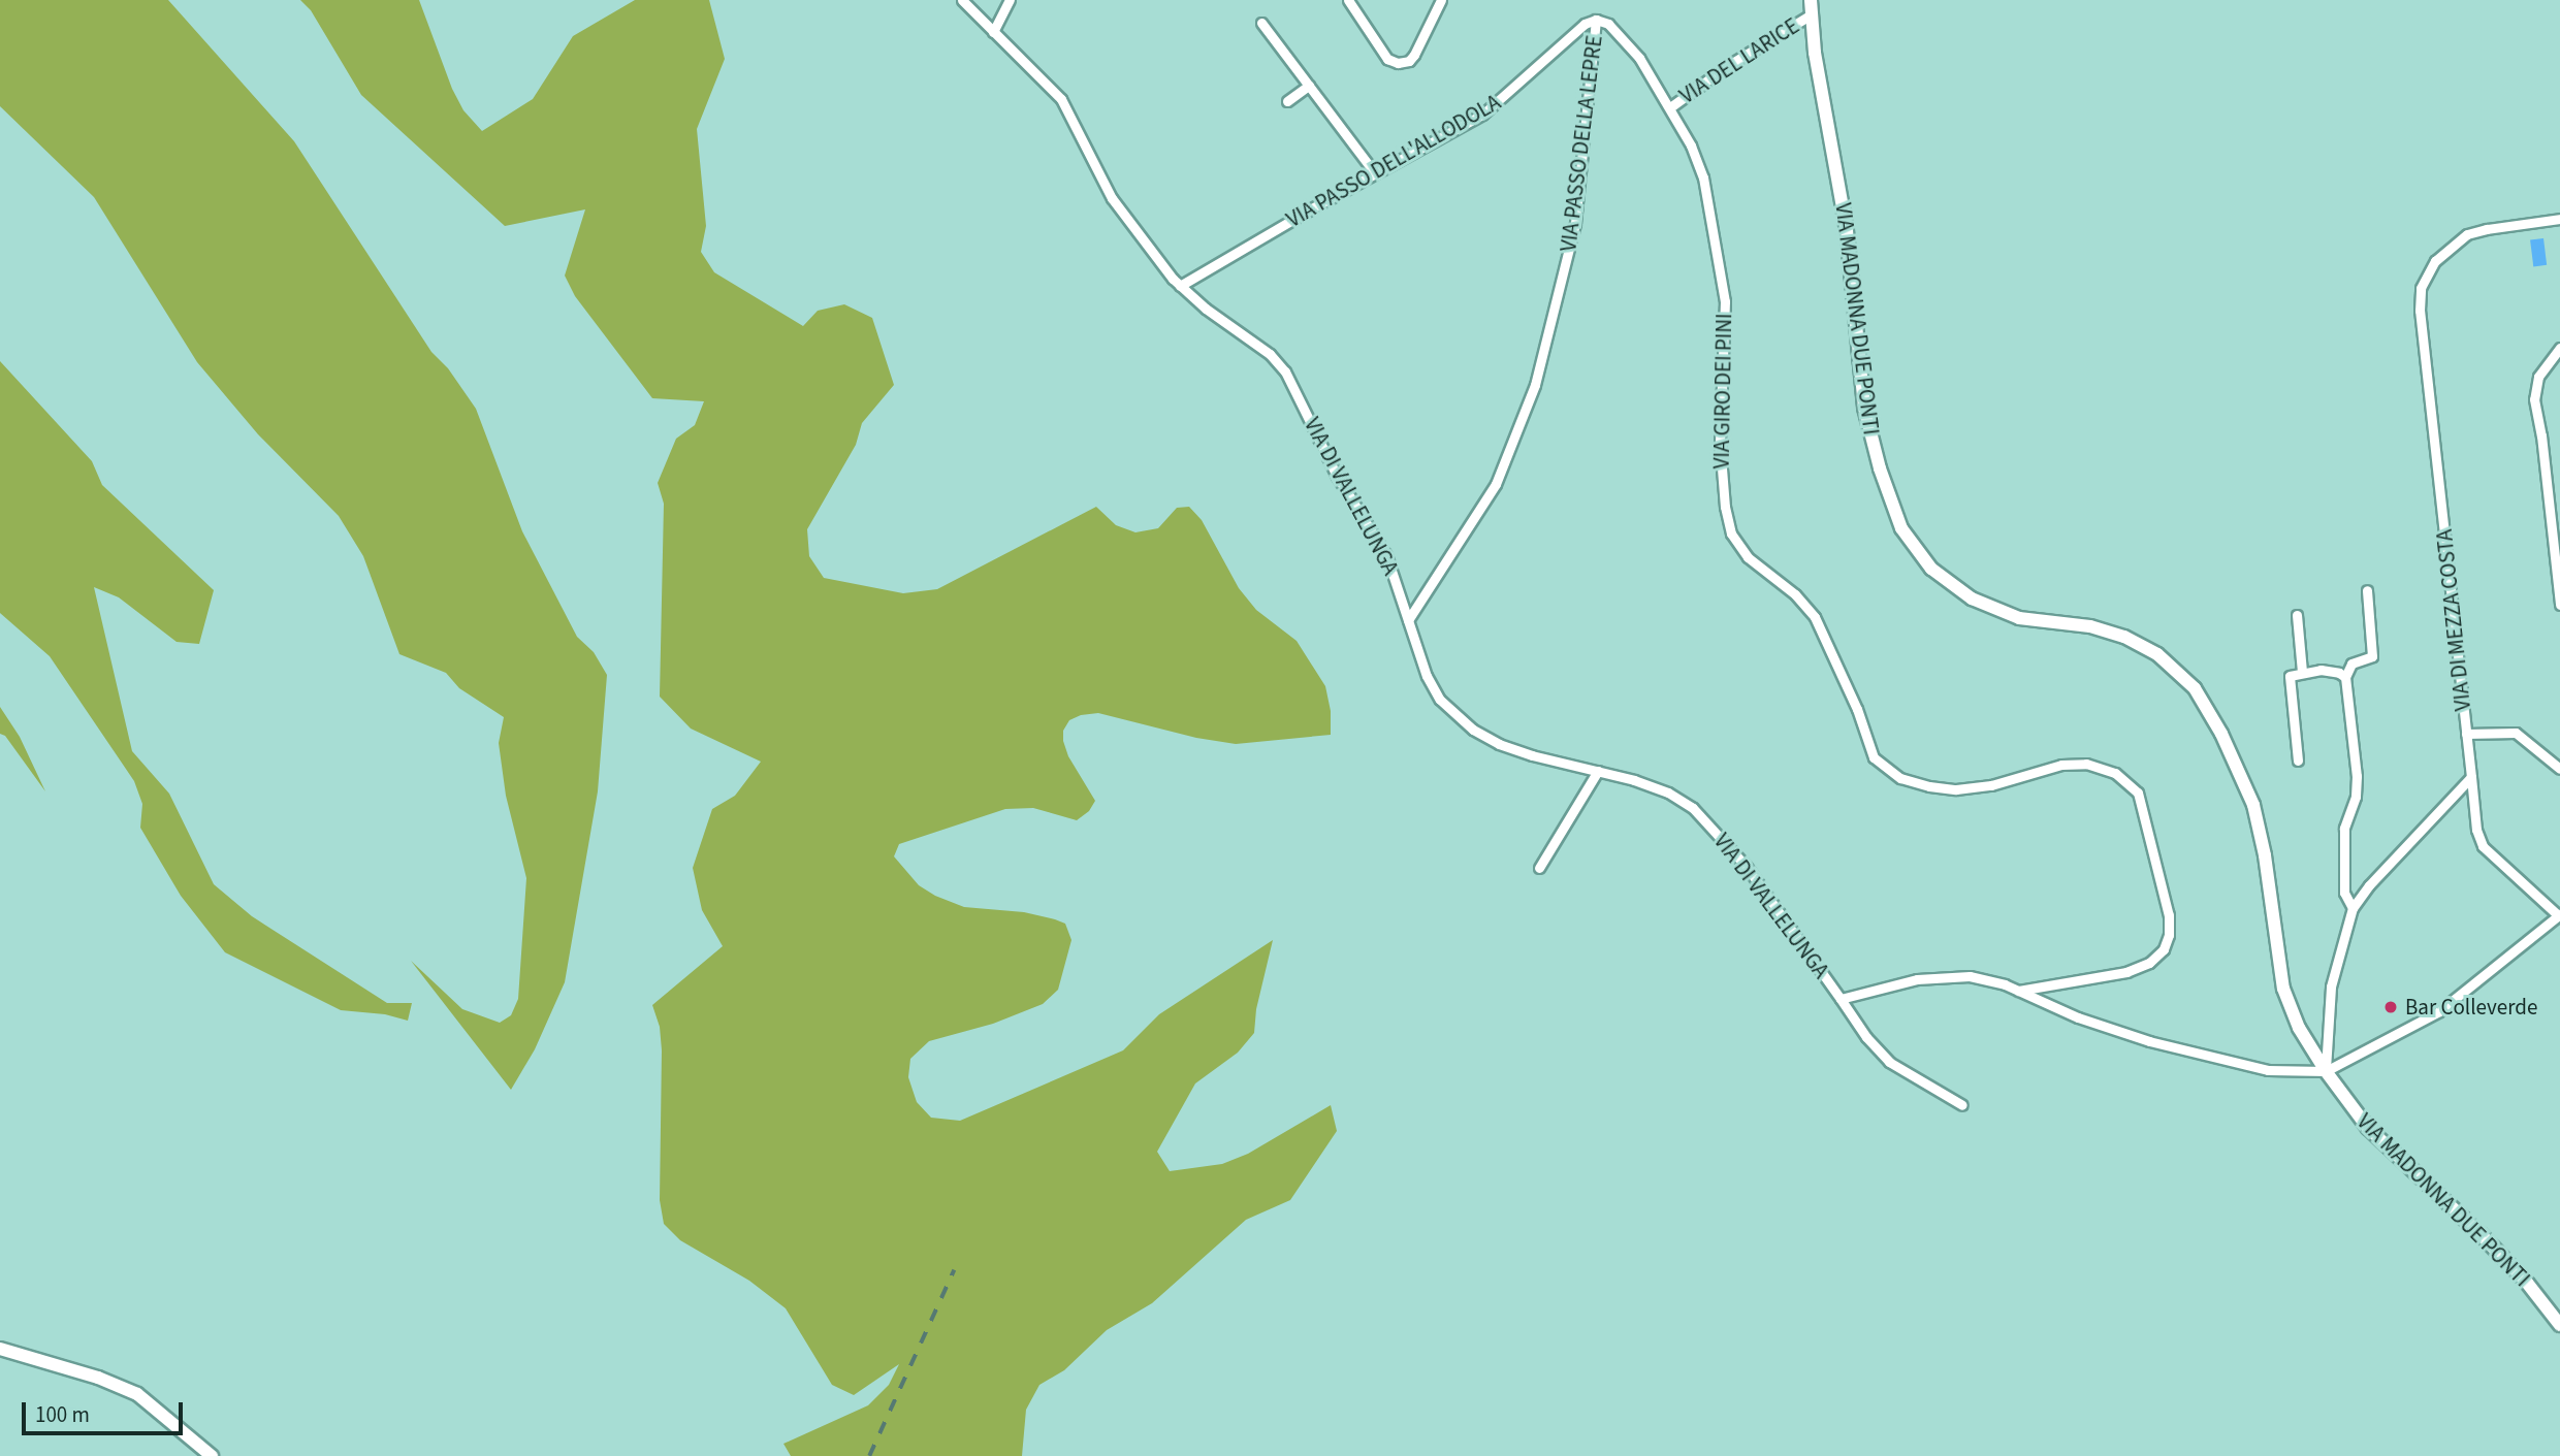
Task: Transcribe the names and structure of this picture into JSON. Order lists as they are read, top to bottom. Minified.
{"streets":{"main road":["VIA MADONNA DUE PONTI"],"street":["VIA DEL LARICE","VIA PASSO DELLA LEPRE","VIA PASSO DELL'ALLODOLA","VIA GIRO DEI PINI","VIA DI VALLELUNGA","VIA DI MEZZA COSTA"]},"crossings":[["VIA DEL LARICE","VIA MADONNA DUE PONTI"],["VIA DEL LARICE","VIA GIRO DEI PINI"],["VIA PASSO DELLA LEPRE","VIA PASSO DELL'ALLODOLA"],["VIA PASSO DELLA LEPRE","VIA GIRO DEI PINI"],["VIA PASSO DELLA LEPRE","VIA DI VALLELUNGA"],["VIA PASSO DELL'ALLODOLA","VIA GIRO DEI PINI"],["VIA PASSO DELL'ALLODOLA","VIA DI VALLELUNGA"],["VIA MADONNA DUE PONTI","VIA DI VALLELUNGA"],["VIA GIRO DEI PINI","VIA DI VALLELUNGA"]],"places":["Bar Colleverde"],"scale_bar":"100 m"}
